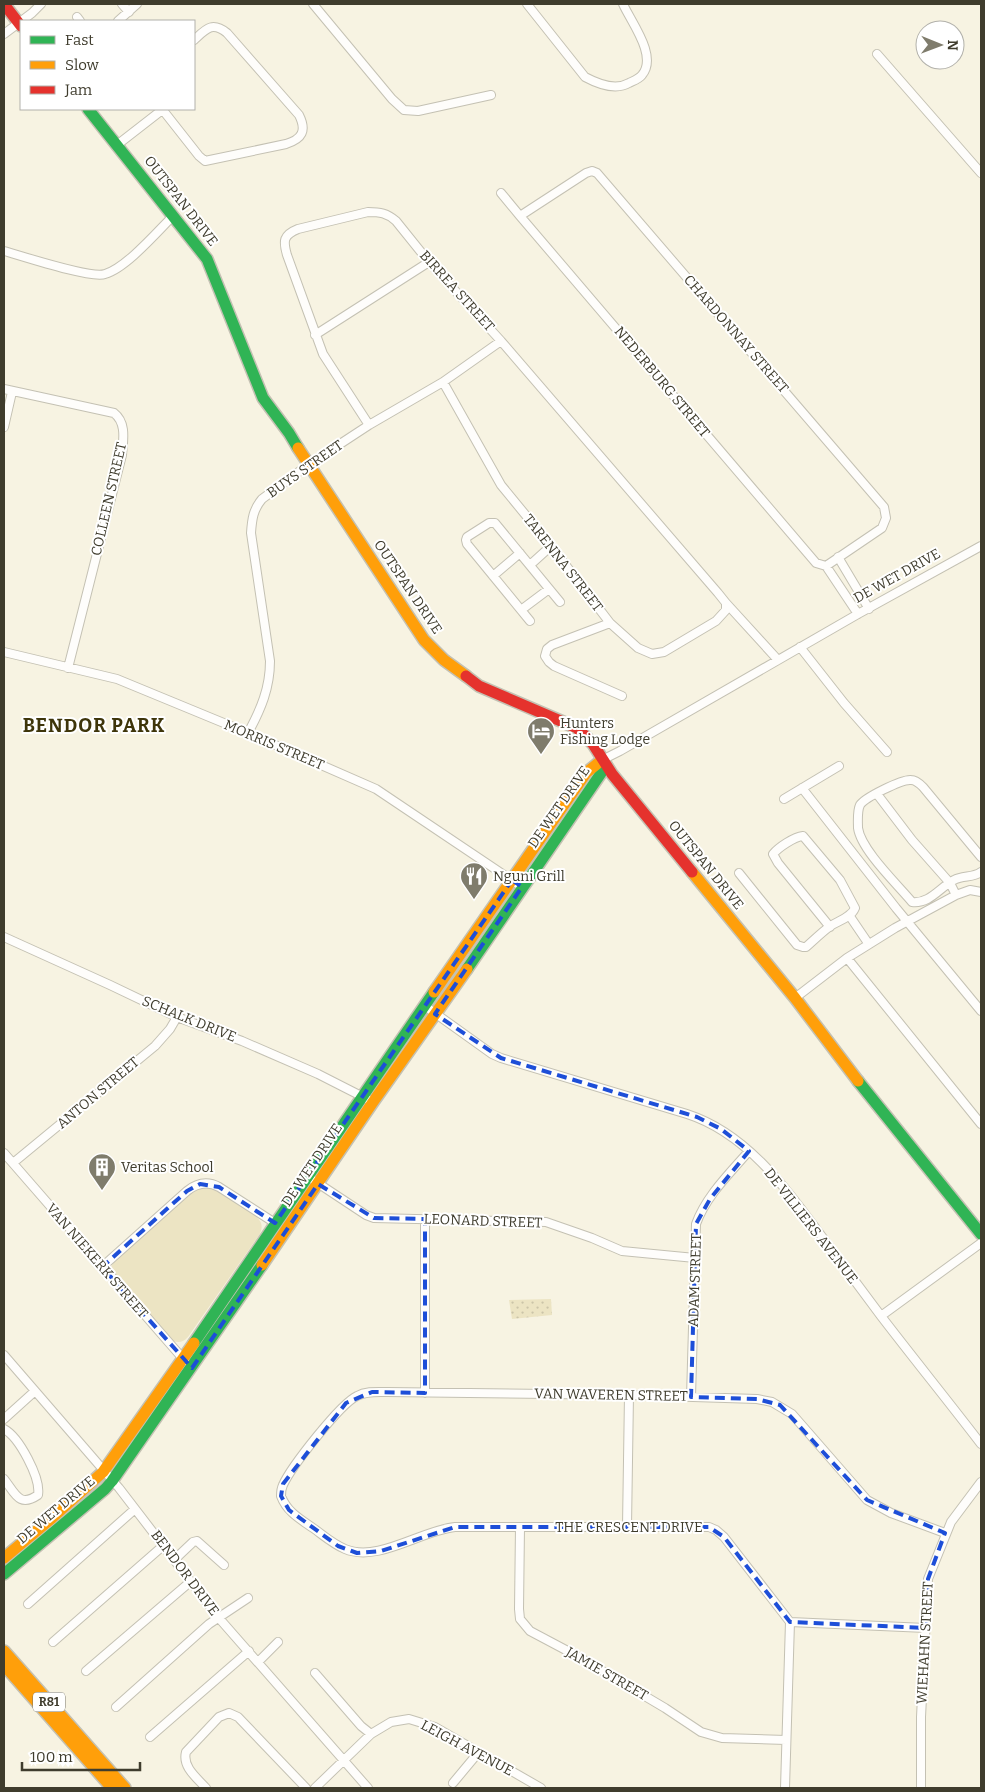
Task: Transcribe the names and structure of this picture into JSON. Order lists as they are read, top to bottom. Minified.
{"streets":{"street":["OUTSPAN DRIVE","BIRREA STREET","CHARDONNAY STREET","NEDERBURG STREET","BUYS STREET","COLLEEN STREET","TARENNA STREET","DE WET DRIVE","MORRIS STREET","SCHALK DRIVE","ANTON STREET","LEONARD STREET","DE VILLIERS AVENUE","VAN NIEKERK STREET","ADAM STREET","VAN WAVEREN STREET","THE CRESCENT DRIVE","BENDOR DRIVE","WIEHAHN STREET","JAMIE STREET","R81","LEIGH AVENUE"]},"crossings":[["OUTSPAN DRIVE","BUYS STREET"],["OUTSPAN DRIVE","DE WET DRIVE"],["BIRREA STREET","BUYS STREET"],["BIRREA STREET","TARENNA STREET"],["BIRREA STREET","DE WET DRIVE"],["CHARDONNAY STREET","NEDERBURG STREET"],["NEDERBURG STREET","DE WET DRIVE"],["BUYS STREET","TARENNA STREET"],["BUYS STREET","MORRIS STREET"],["COLLEEN STREET","MORRIS STREET"],["DE WET DRIVE","MORRIS STREET"],["DE WET DRIVE","SCHALK DRIVE"],["DE WET DRIVE","LEONARD STREET"],["DE WET DRIVE","DE VILLIERS AVENUE"],["DE WET DRIVE","VAN NIEKERK STREET"],["DE WET DRIVE","BENDOR DRIVE"],["SCHALK DRIVE","ANTON STREET"],["ANTON STREET","VAN NIEKERK STREET"],["LEONARD STREET","ADAM STREET"],["DE VILLIERS AVENUE","ADAM STREET"],["ADAM STREET","VAN WAVEREN STREET"],["VAN WAVEREN STREET","THE CRESCENT DRIVE"],["VAN WAVEREN STREET","WIEHAHN STREET"],["THE CRESCENT DRIVE","JAMIE STREET"],["BENDOR DRIVE","LEIGH AVENUE"]],"districts":["BENDOR PARK"],"places":{"hotel":["Hunters Fishing Lodge"],"restaurant":["Nguni Grill"],"building":["Veritas School"]},"legend":["Fast","Slow","Jam"],"scale_bar":"100 m","north":"right"}
